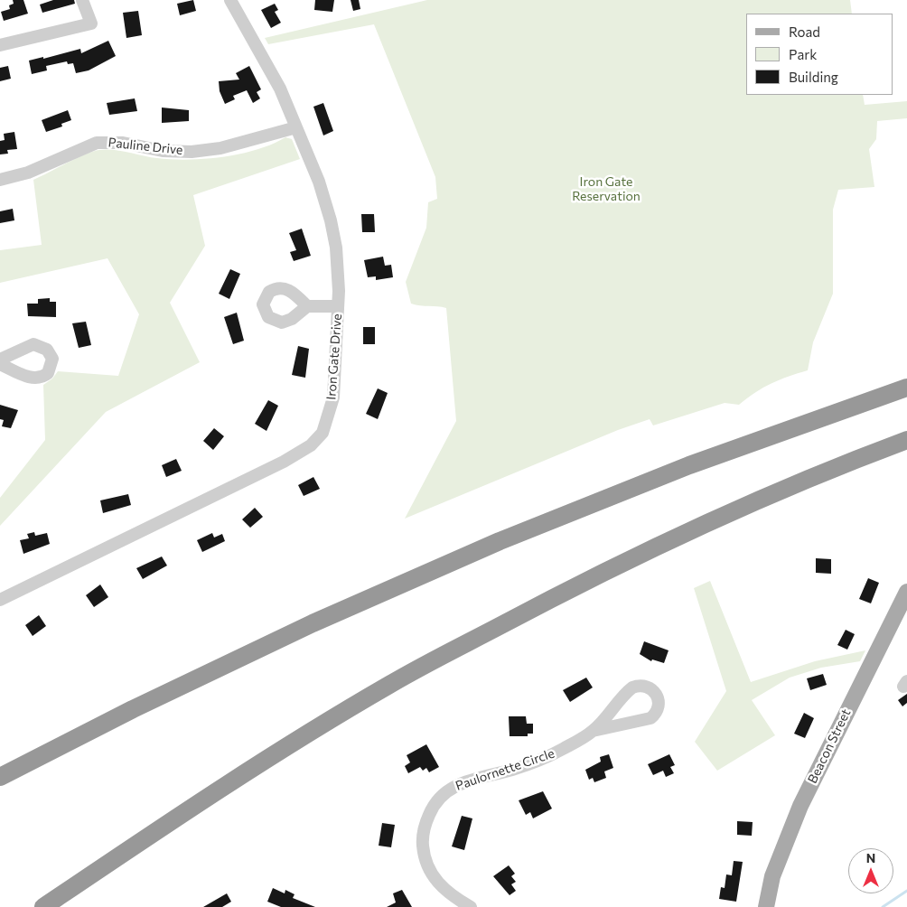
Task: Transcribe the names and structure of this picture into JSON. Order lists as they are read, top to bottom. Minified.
{"streets":{"main road":["Beacon Street"],"street":["Pauline Drive","Iron Gate Drive","Paulornette Circle"]},"crossings":[["Pauline Drive","Iron Gate Drive"]],"parks":["Iron Gate Reservation"],"legend":["Road","Park","Building"],"north":"top"}
